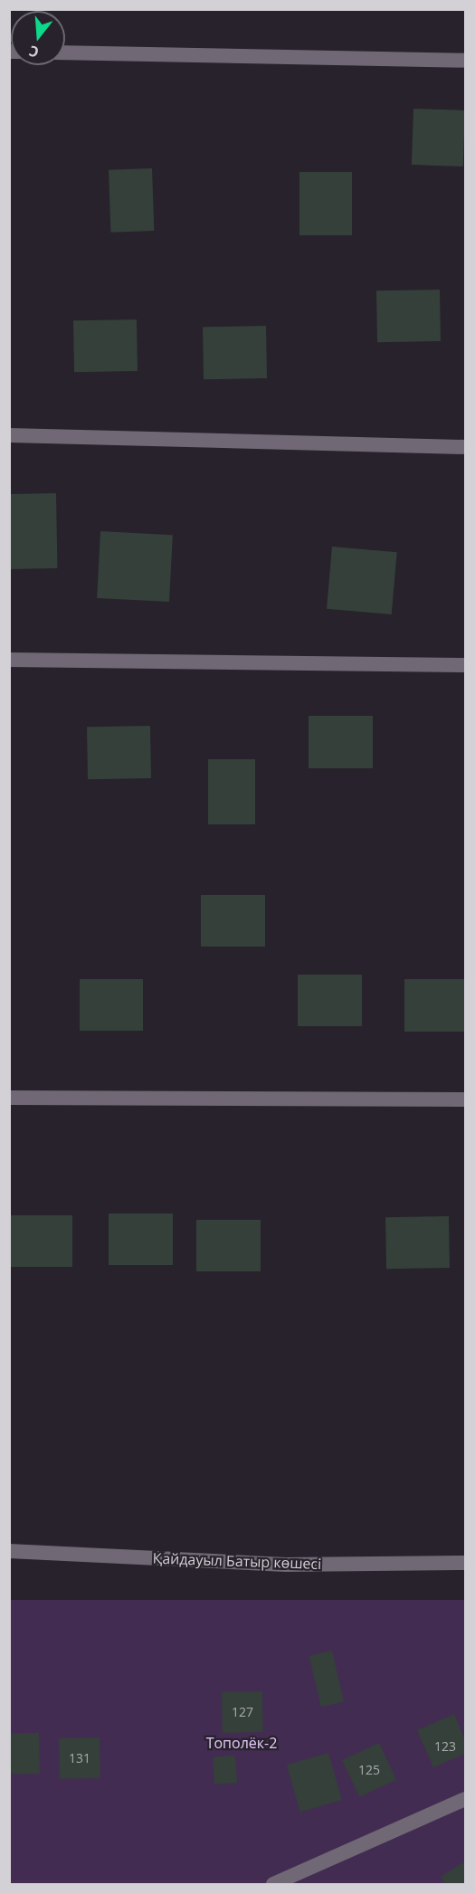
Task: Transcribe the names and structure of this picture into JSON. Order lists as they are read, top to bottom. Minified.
{"streets":{"street":["Қайдауыл Батыр көшесі"]},"parks":["Тополёк-2"],"house_numbers":["127","123","131","125"],"north":"bottom"}
